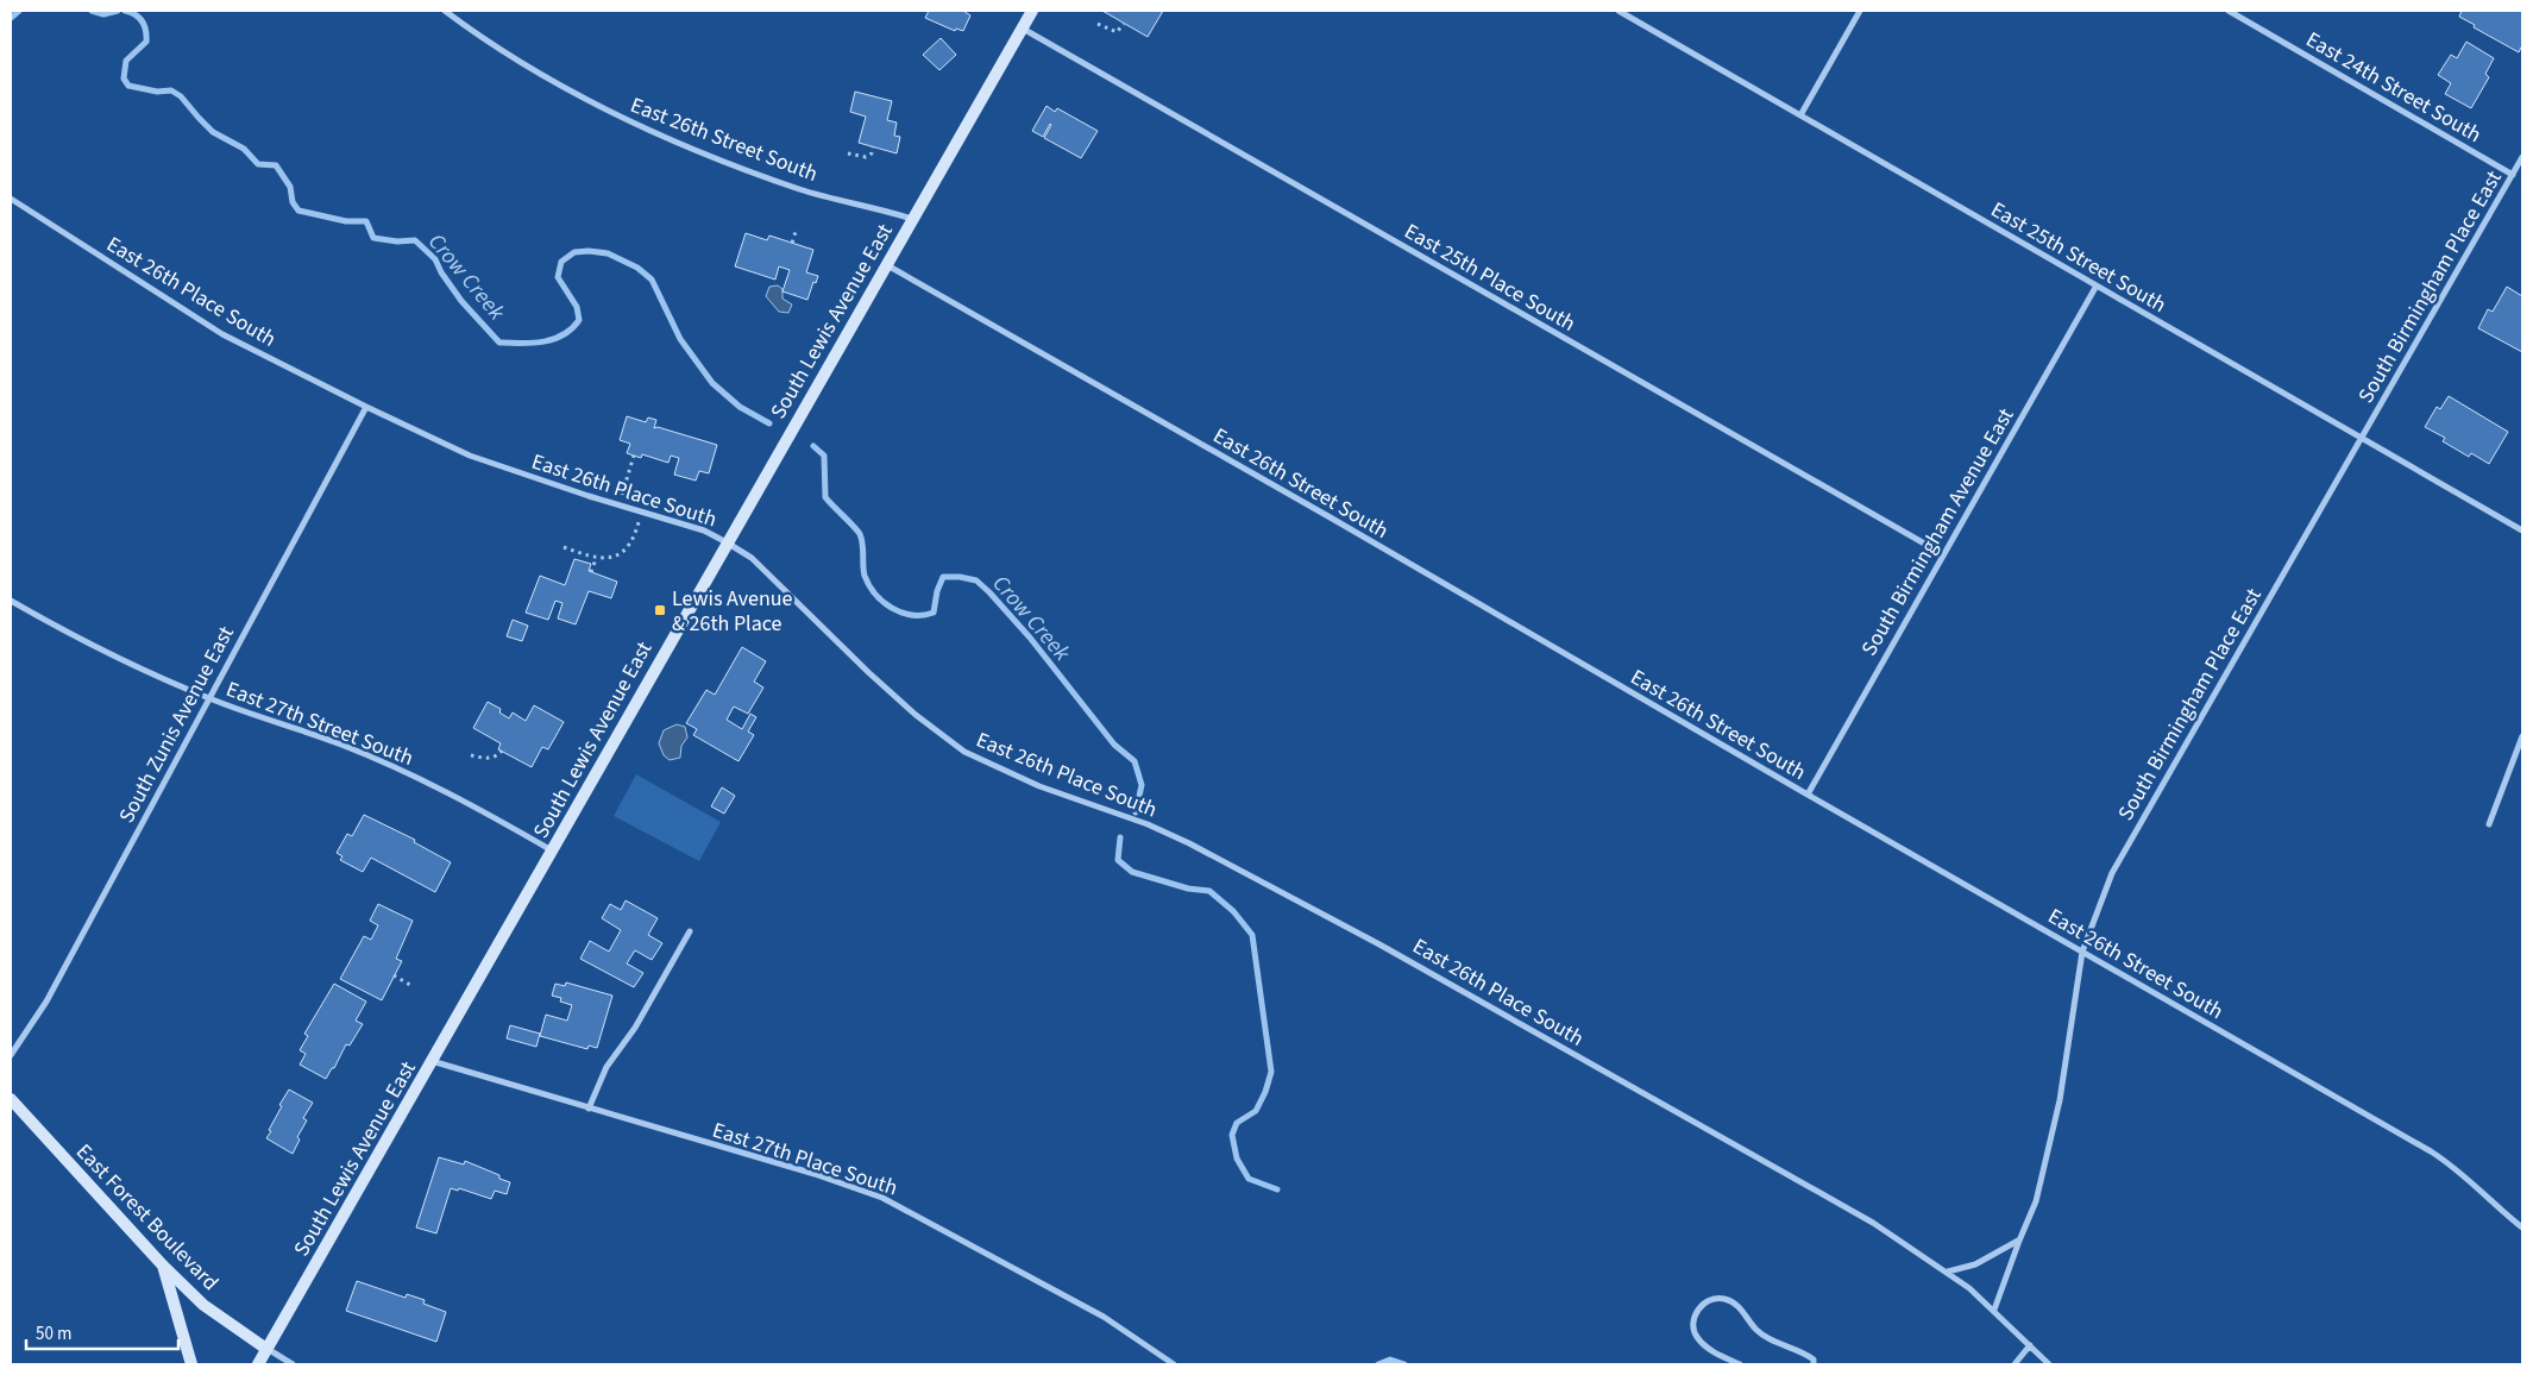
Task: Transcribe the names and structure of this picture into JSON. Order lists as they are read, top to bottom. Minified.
{"streets":{"main road":["South Lewis Avenue East","East Forest Boulevard"],"street":["East 24th Street South","East 26th Street South","East 25th Street South","East 25th Place South","South Birmingham Place East","East 26th Place South","South Birmingham Avenue East","East 27th Street South","South Zunis Avenue East","East 27th Place South"]},"crossings":[["East 24th Street South","South Birmingham Place East"],["East 26th Street South","South Birmingham Place East"],["East 26th Street South","South Lewis Avenue East"],["East 26th Street South","South Birmingham Avenue East"],["East 25th Street South","South Birmingham Place East"],["East 25th Street South","South Birmingham Avenue East"],["East 25th Place South","South Lewis Avenue East"],["East 25th Place South","South Birmingham Avenue East"],["South Birmingham Place East","East 26th Place South"],["East 26th Place South","South Lewis Avenue East"],["East 26th Place South","South Zunis Avenue East"],["South Lewis Avenue East","East 27th Street South"],["South Lewis Avenue East","East 27th Place South"],["South Lewis Avenue East","East Forest Boulevard"],["East 27th Street South","South Zunis Avenue East"]],"water":["Crow Creek"],"places":{"transit":["Lewis Avenue & 26th Place"]},"scale_bar":"50 m"}
